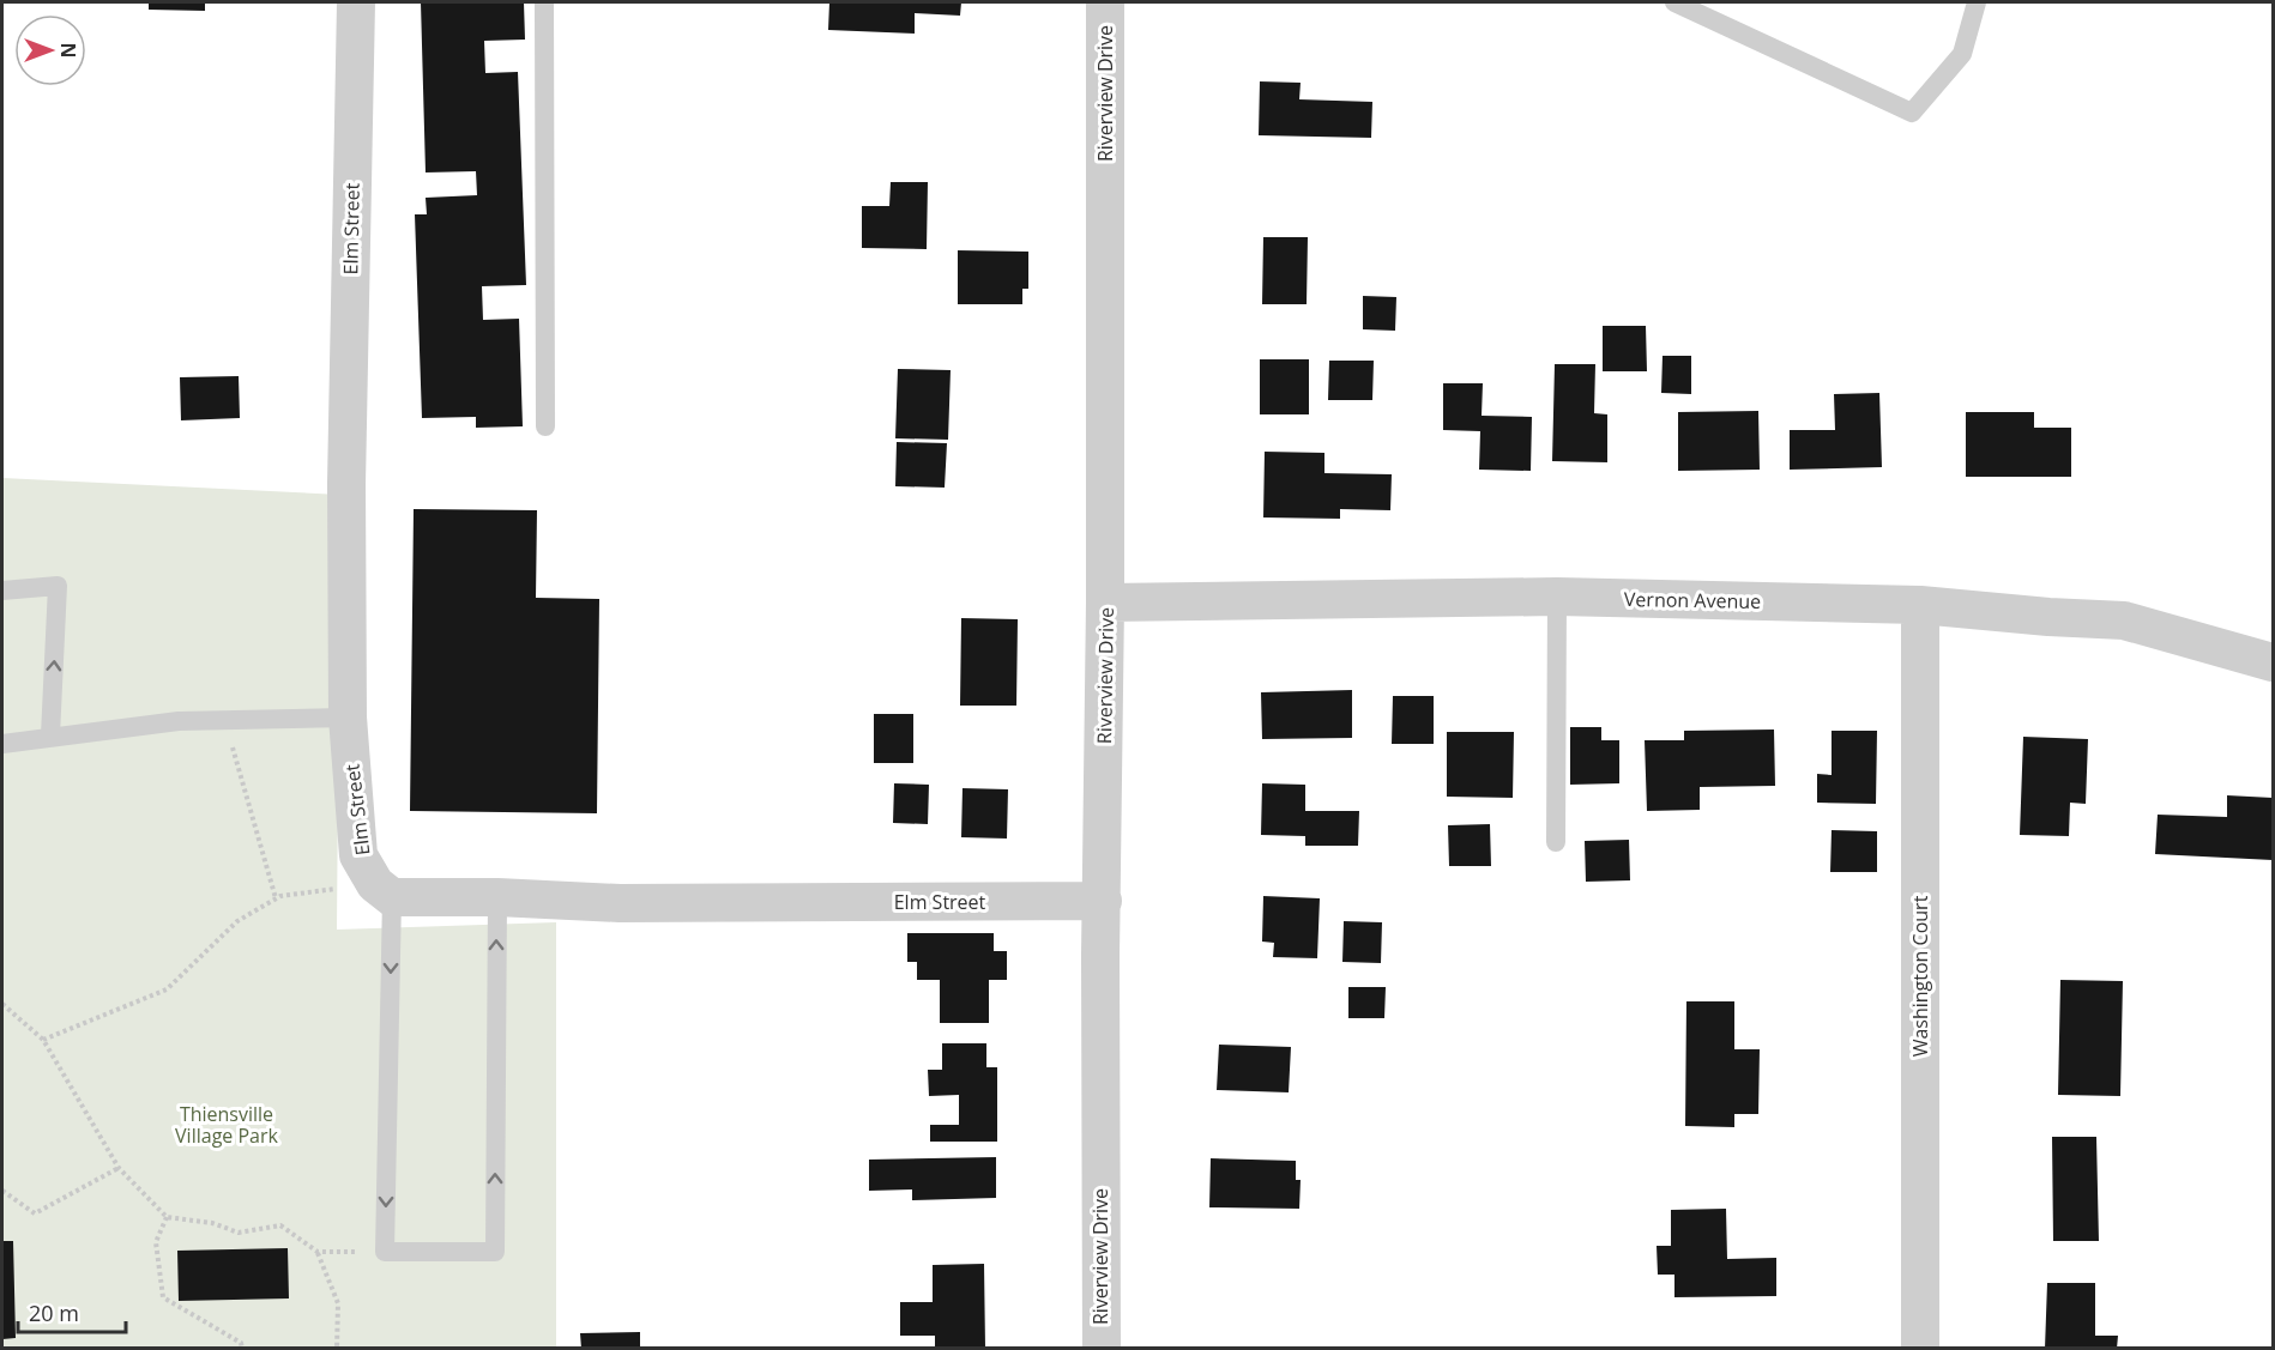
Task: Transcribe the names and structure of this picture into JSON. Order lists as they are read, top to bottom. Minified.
{"streets":{"street":["Riverview Drive","Elm Street","Vernon Avenue","Washington Court"]},"crossings":[["Riverview Drive","Elm Street"],["Riverview Drive","Vernon Avenue"],["Vernon Avenue","Washington Court"]],"parks":["Thiensville Village Park"],"scale_bar":"20 m","north":"right"}
